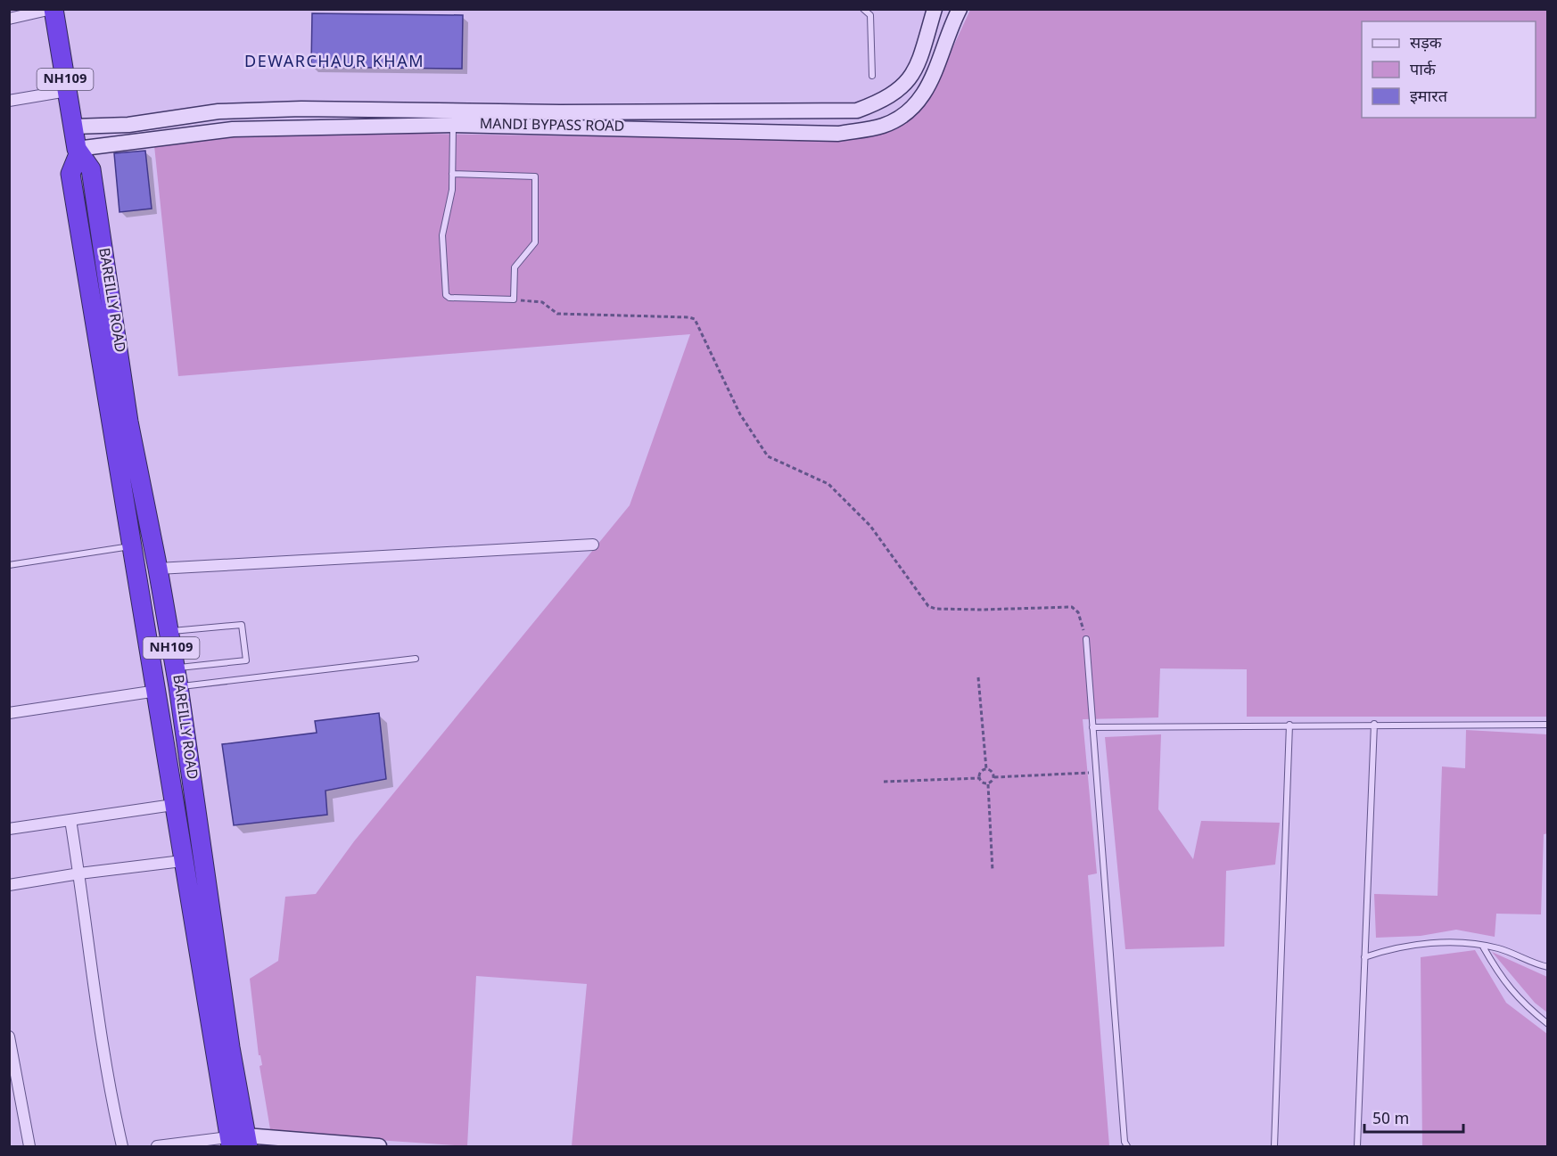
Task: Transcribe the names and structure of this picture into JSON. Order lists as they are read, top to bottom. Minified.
{"streets":{"highway":["NH109","BAREILLY ROAD"],"main road":["MANDI BYPASS ROAD"]},"crossings":[["MANDI BYPASS ROAD","BAREILLY ROAD"]],"districts":["DEWARCHAUR KHAM"],"legend":["सड़क","पार्क","इमारत"],"scale_bar":"50 m"}
